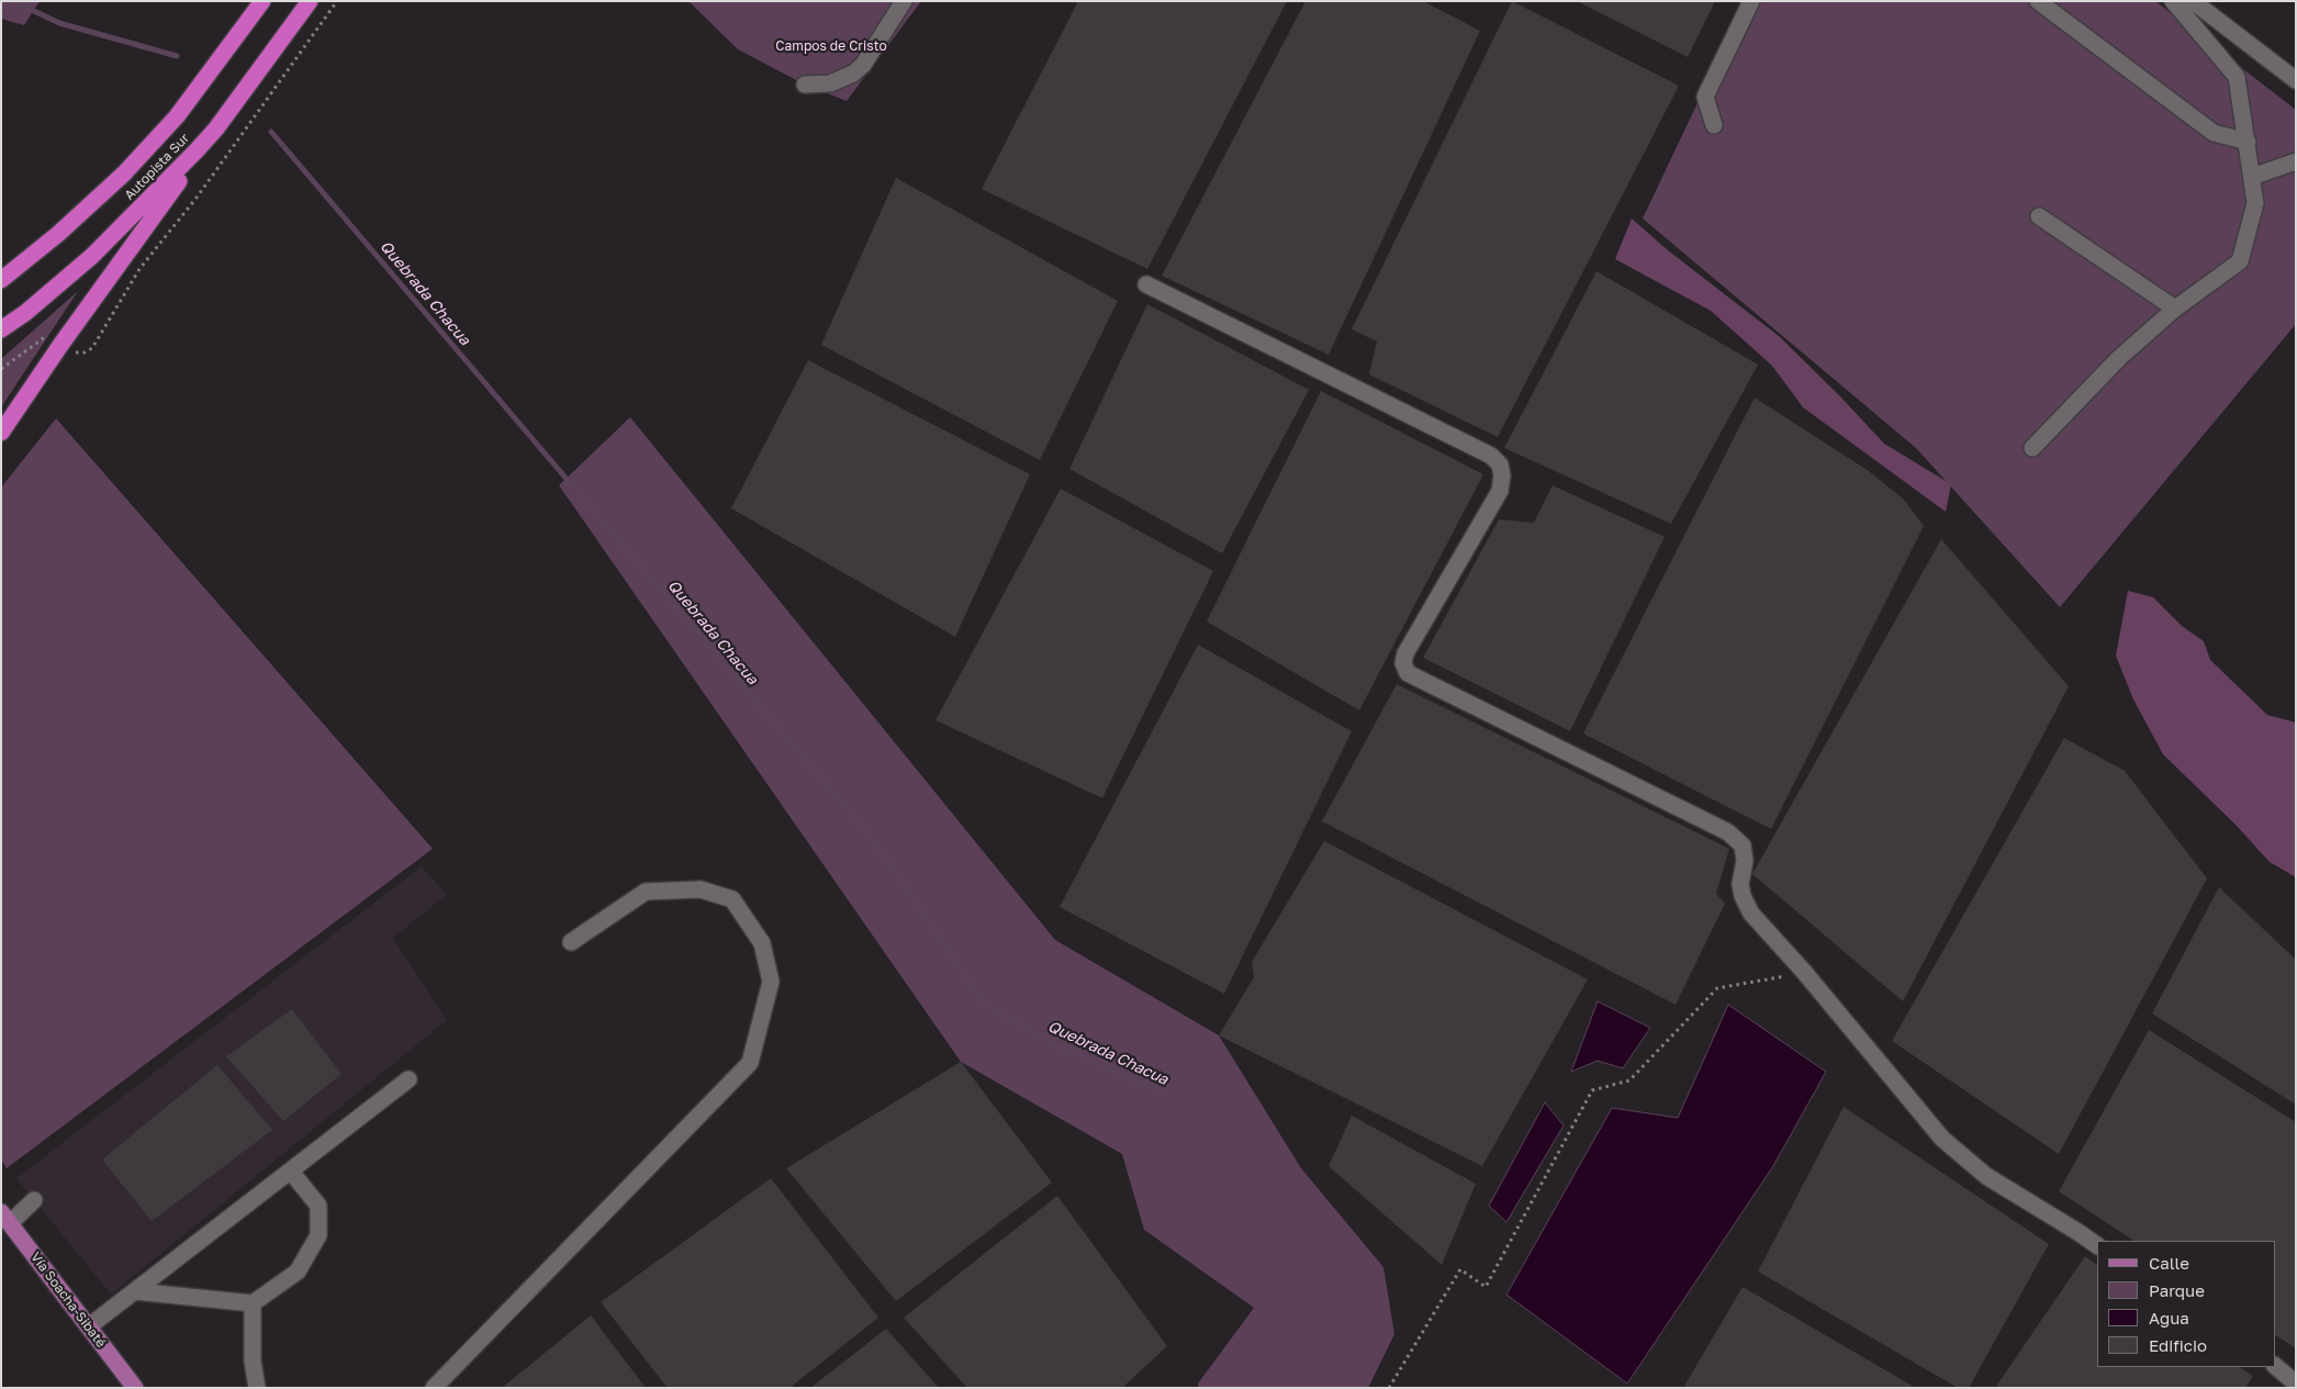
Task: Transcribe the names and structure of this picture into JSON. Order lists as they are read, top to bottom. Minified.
{"streets":{"highway":["Autopista Sur"],"main road":["Vía Soacha-Sibaté"]},"water":["Quebrada Chacua"],"parks":["Campos de Cristo"],"legend":["Calle","Parque","Agua","Edificio"]}
